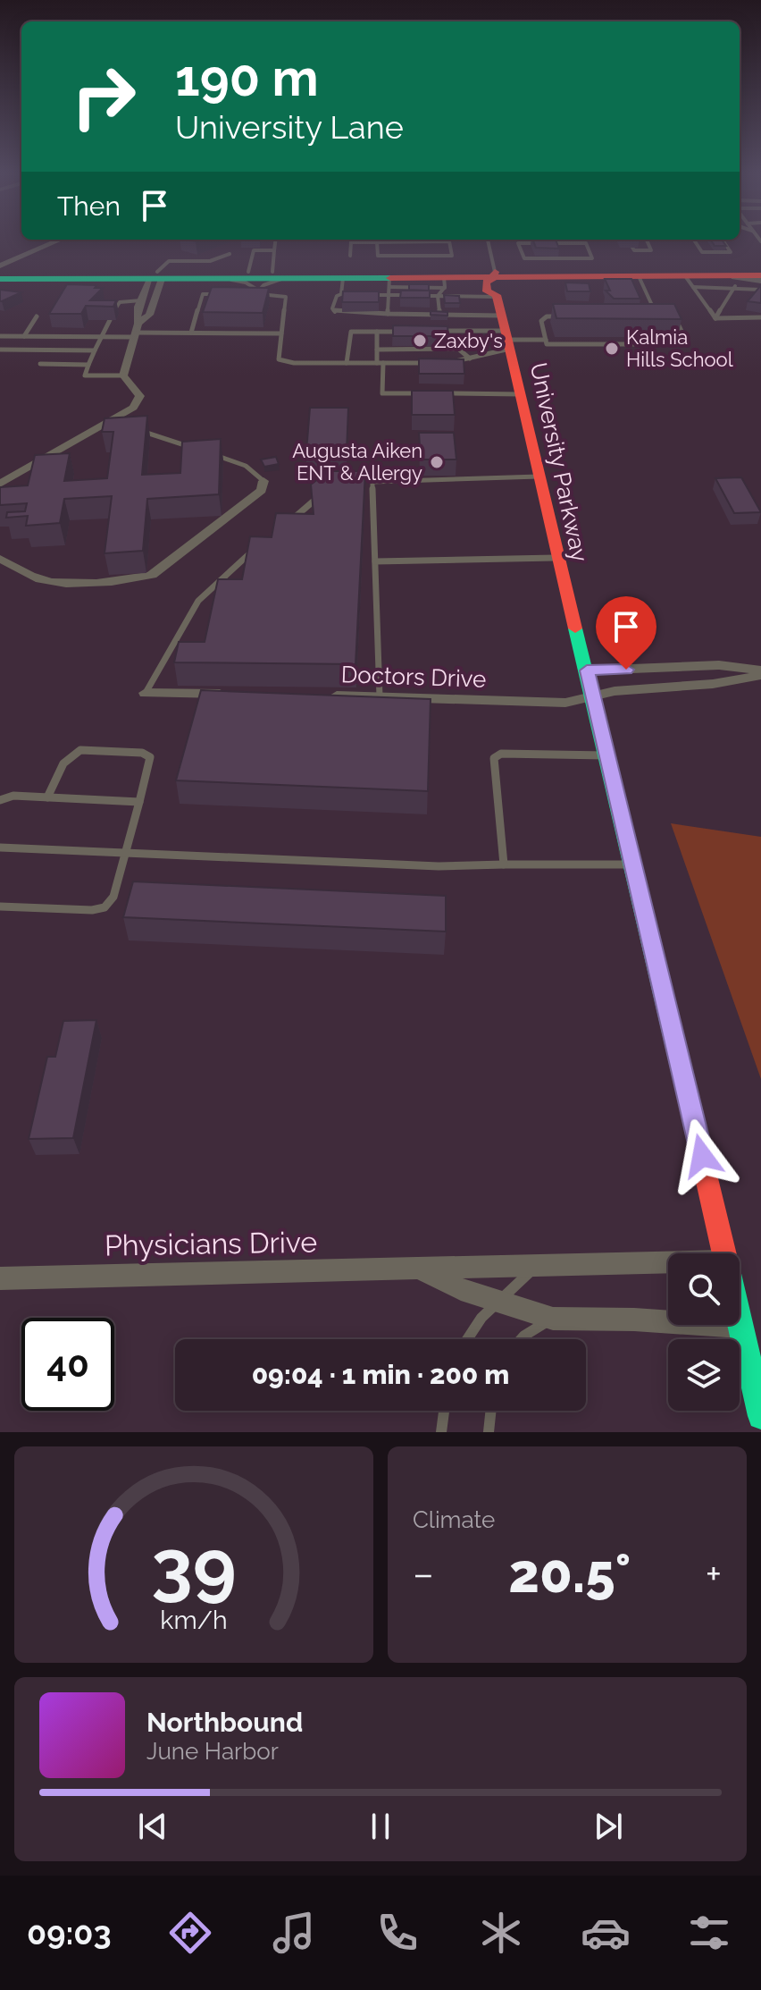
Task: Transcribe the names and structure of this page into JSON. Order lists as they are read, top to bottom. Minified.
{"streets":{"main road":["University Parkway"],"street":["Doctors Drive","Physicians Drive"]},"crossings":[["University Parkway","Doctors Drive"],["University Parkway","Physicians Drive"]],"places":["Zaxby's","Kalmia Hills School","Augusta Aiken ENT & Allergy"],"page":{"turn":["190 m","University Lane"],"then":"Then","limit":"40","trip":"09:04 · 1 min · 200 m","tile":"Climate","heat":["−","20.5°","+"],"song":["Northbound","June Harbor"],"tabs":"09:03","gauge":["39","km/h"]}}
